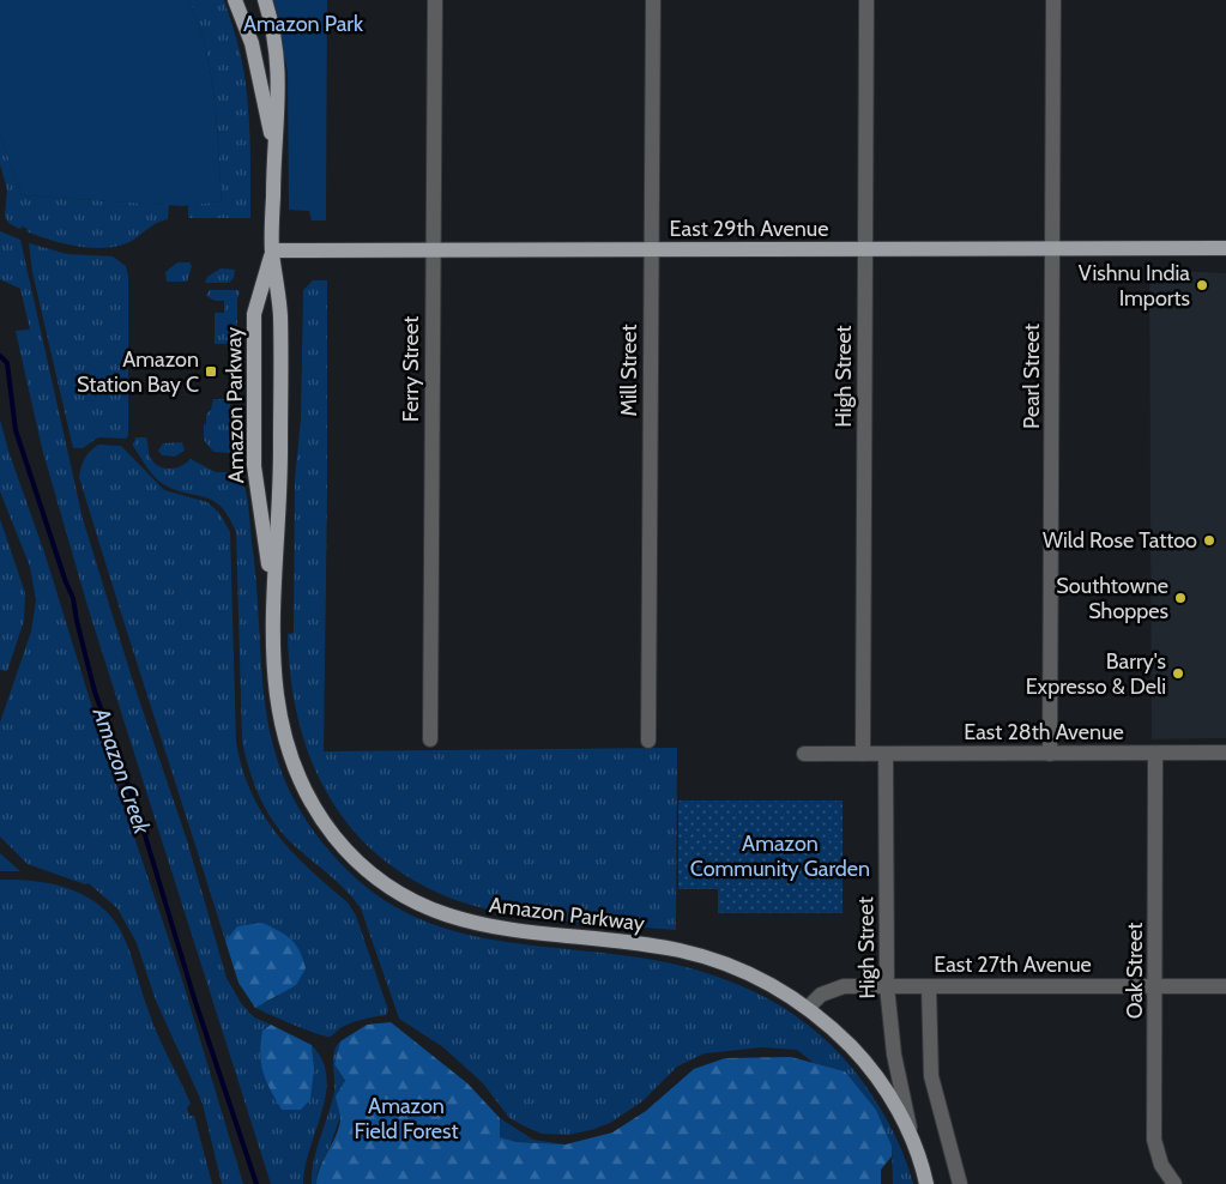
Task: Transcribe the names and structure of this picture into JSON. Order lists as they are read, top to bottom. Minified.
{"streets":{"main road":["East 29th Avenue","Amazon Parkway"],"street":["Ferry Street","Mill Street","High Street","Pearl Street","East 28th Avenue","East 27th Avenue","Oak Street"]},"crossings":[["East 29th Avenue","Ferry Street"],["East 29th Avenue","Mill Street"],["East 29th Avenue","High Street"],["East 29th Avenue","Pearl Street"],["East 29th Avenue","Amazon Parkway"],["High Street","Amazon Parkway"],["High Street","East 28th Avenue"],["High Street","East 27th Avenue"],["Pearl Street","East 28th Avenue"],["Amazon Parkway","East 27th Avenue"],["East 28th Avenue","Oak Street"],["East 27th Avenue","Oak Street"]],"water":["Amazon Creek"],"parks":["Amazon Park","Amazon Community Garden","Amazon Field Forest"],"places":{"other":["Vishnu India Imports","Wild Rose Tattoo","Southtowne Shoppes","Barry's Expresso & Deli"],"transit":["Amazon Station Bay C"]}}
